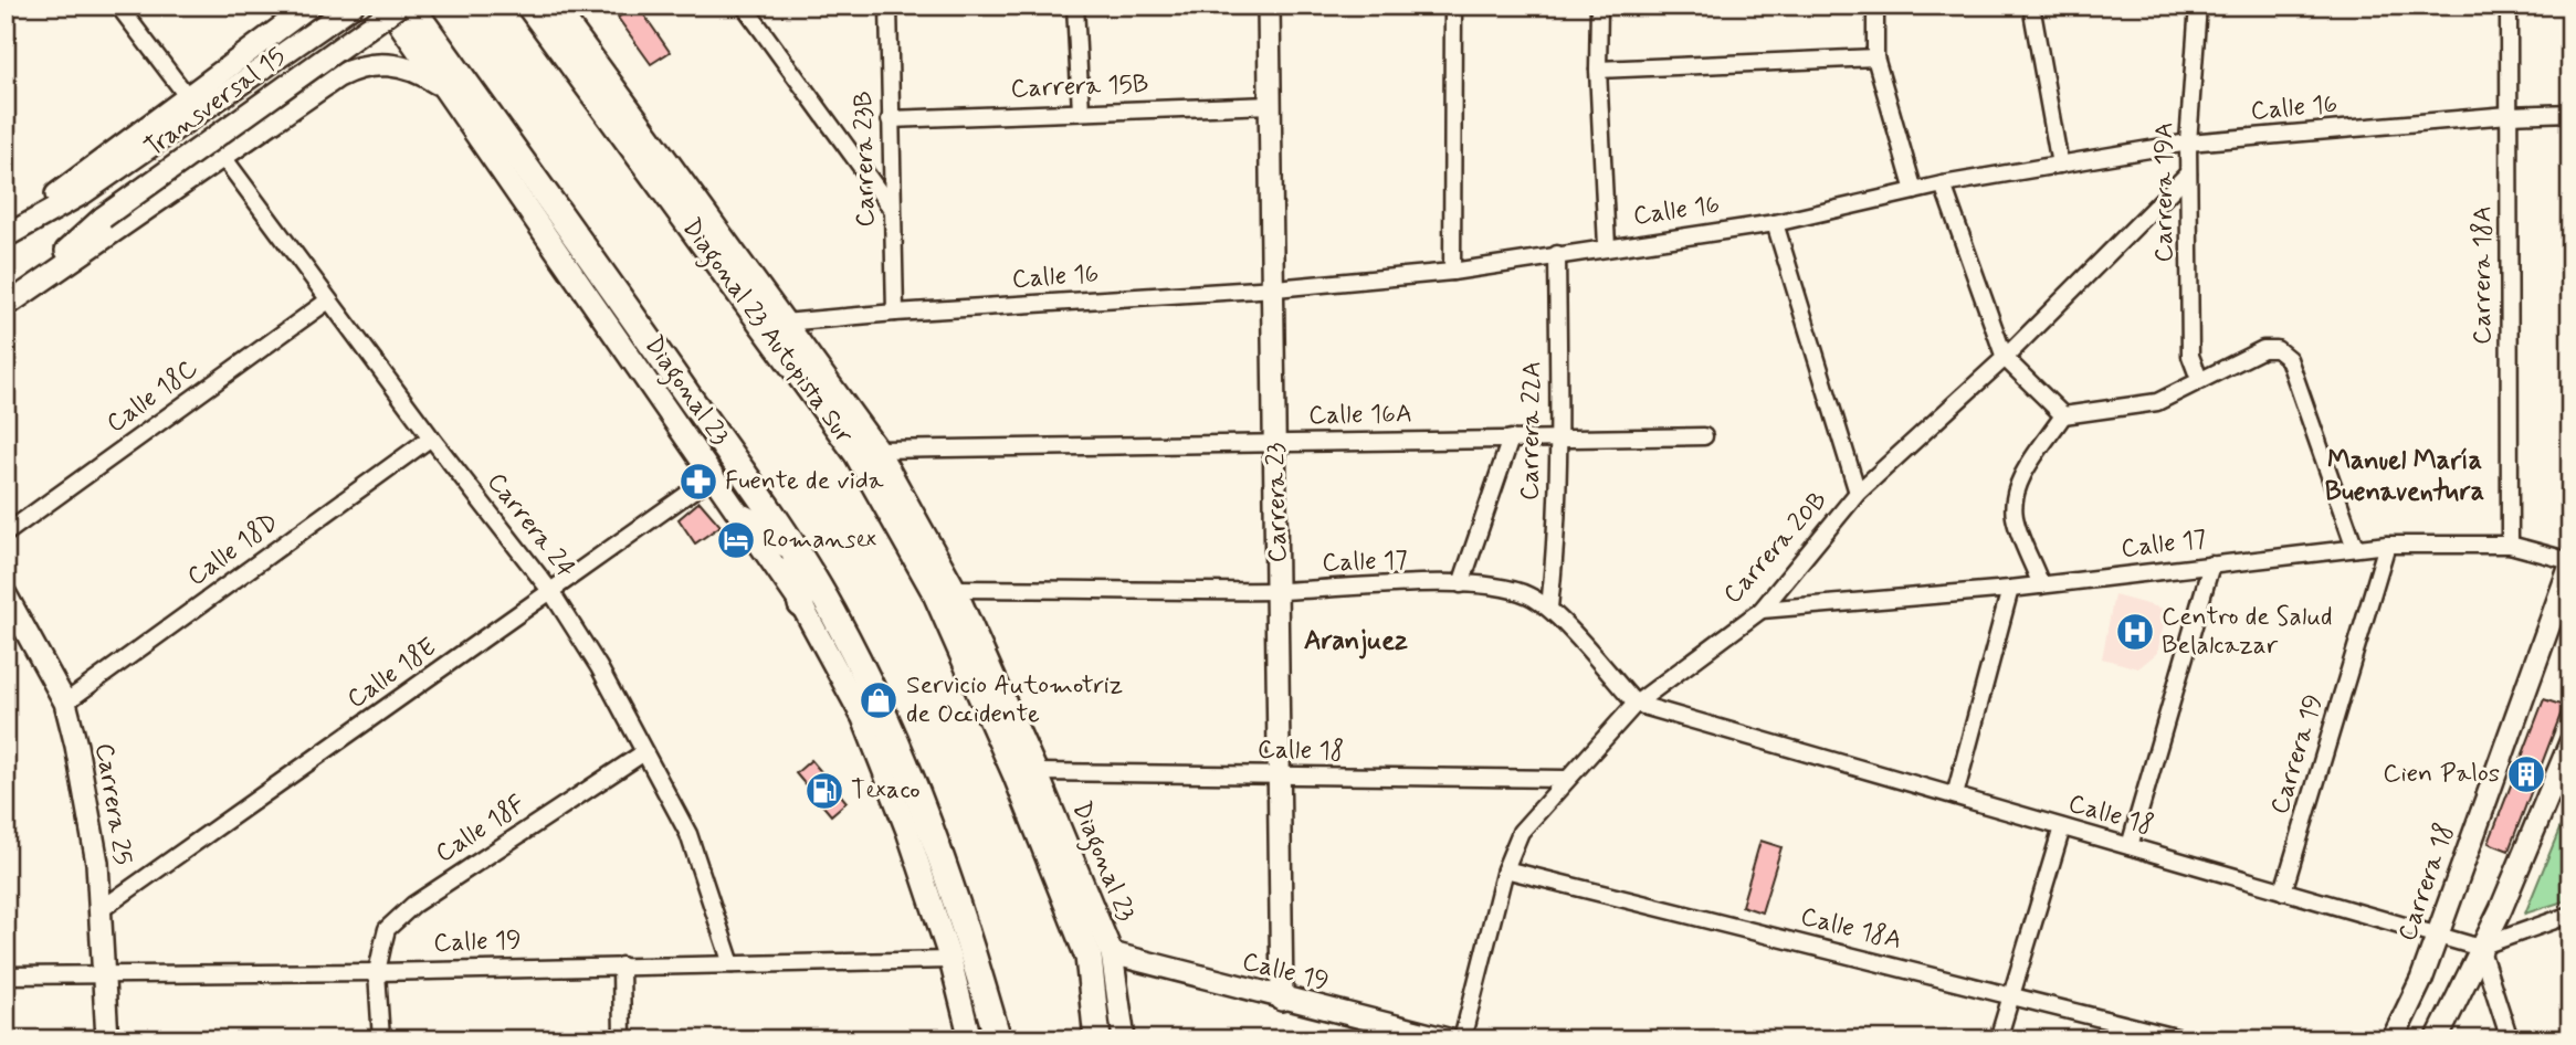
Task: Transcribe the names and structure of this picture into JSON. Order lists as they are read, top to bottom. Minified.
{"streets":{"main road":["Diagonal 23 Autopista Sur"],"street":["Carrera 15B","Transversal 15","Calle 16","Carrera 23B","Carrera 19A","Carrera 18A","Diagonal 23","Calle 18C","Calle 16A","Carrera 22A","Carrera 23","Carrera 24","Calle 17","Carrera 20B","Calle 18D","Calle 18E","Calle 18","Carrera 19","Carrera 25","Calle 18F","Carrera 18","Calle 18A","Calle 19"]},"crossings":[["Carrera 15B","Carrera 23B"],["Carrera 15B","Carrera 23"],["Calle 16","Carrera 23B"],["Calle 16","Carrera 19A"],["Calle 16","Carrera 18A"],["Calle 16","Diagonal 23"],["Calle 16","Carrera 22A"],["Calle 16","Carrera 23"],["Carrera 19A","Carrera 20B"],["Carrera 18A","Calle 17"],["Diagonal 23 Autopista Sur","Diagonal 23"],["Diagonal 23 Autopista Sur","Calle 19"],["Diagonal 23","Calle 16A"],["Diagonal 23","Calle 17"],["Diagonal 23","Calle 18E"],["Diagonal 23","Calle 18"],["Diagonal 23","Calle 19"],["Calle 18C","Carrera 24"],["Calle 16A","Carrera 22A"],["Calle 16A","Carrera 23"],["Carrera 22A","Calle 17"],["Carrera 23","Calle 17"],["Carrera 23","Calle 18"],["Carrera 23","Calle 19"],["Carrera 24","Calle 18D"],["Carrera 24","Calle 18E"],["Carrera 24","Calle 18F"],["Carrera 24","Calle 19"],["Calle 17","Carrera 20B"],["Calle 17","Calle 18"],["Calle 17","Carrera 19"],["Calle 17","Carrera 18"],["Carrera 20B","Calle 18"],["Carrera 20B","Calle 18A"],["Calle 18D","Carrera 25"],["Calle 18E","Carrera 25"],["Calle 18","Carrera 19"],["Calle 18","Carrera 18"],["Carrera 25","Calle 19"],["Calle 18F","Calle 19"]],"districts":["Manuel María Buenaventura","Aranjuez"],"places":{"pharmacy":["Fuente de vida"],"hotel":["Romansex"],"hospital":["Centro de Salud Belalcazar"],"shop":["Servicio Automotriz de Occidente"],"building":["Cien Palos"],"fuel station":["Texaco"]}}
